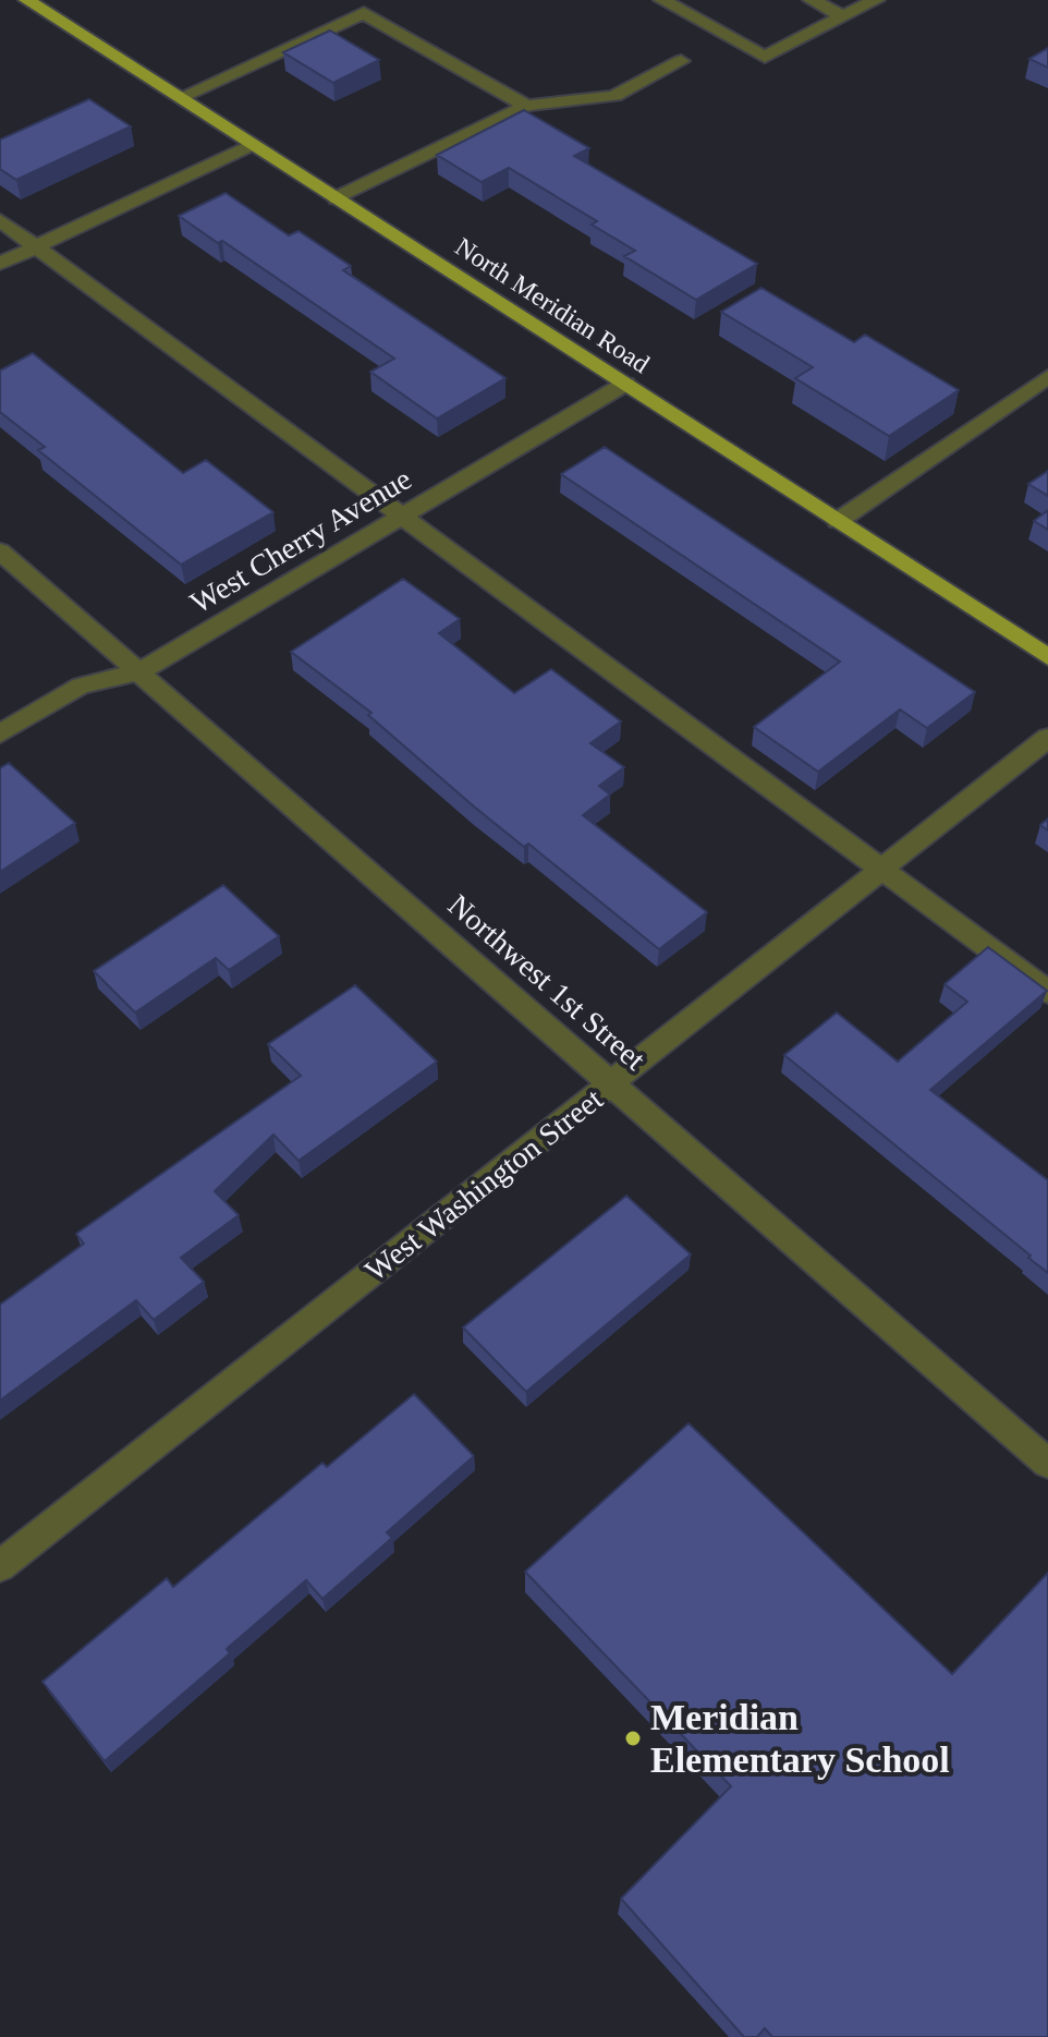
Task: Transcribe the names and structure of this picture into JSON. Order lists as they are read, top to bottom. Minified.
{"streets":{"main road":["North Meridian Road"],"street":["West Cherry Avenue","Northwest 1st Street","West Washington Street"]},"crossings":[["North Meridian Road","West Cherry Avenue"],["West Cherry Avenue","Northwest 1st Street"],["Northwest 1st Street","West Washington Street"]],"places":["Meridian Elementary School"]}
